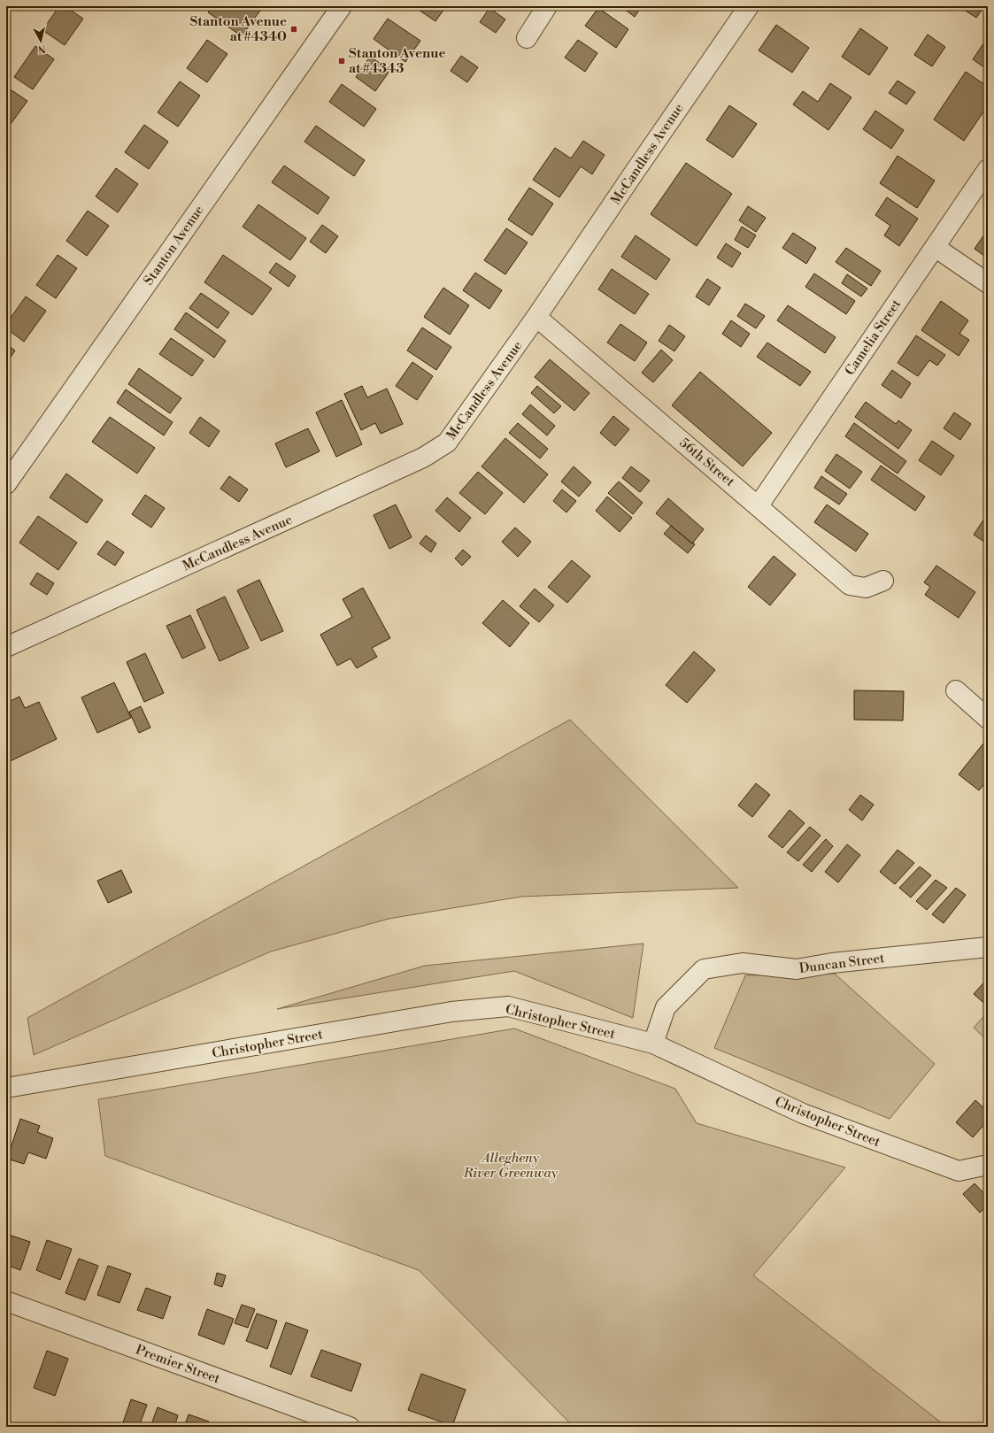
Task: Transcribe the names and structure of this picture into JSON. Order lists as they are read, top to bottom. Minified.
{"streets":{"street":["McCandless Avenue","Stanton Avenue","Camelia Street","56th Street","Duncan Street","Christopher Street","Premier Street"]},"crossings":[["McCandless Avenue","56th Street"],["Camelia Street","56th Street"],["Duncan Street","Christopher Street"]],"parks":["Allegheny River Greenway"],"places":{"transit":["Stanton Avenue at #4340","Stanton Avenue at #4343"]},"north":"bottom"}
